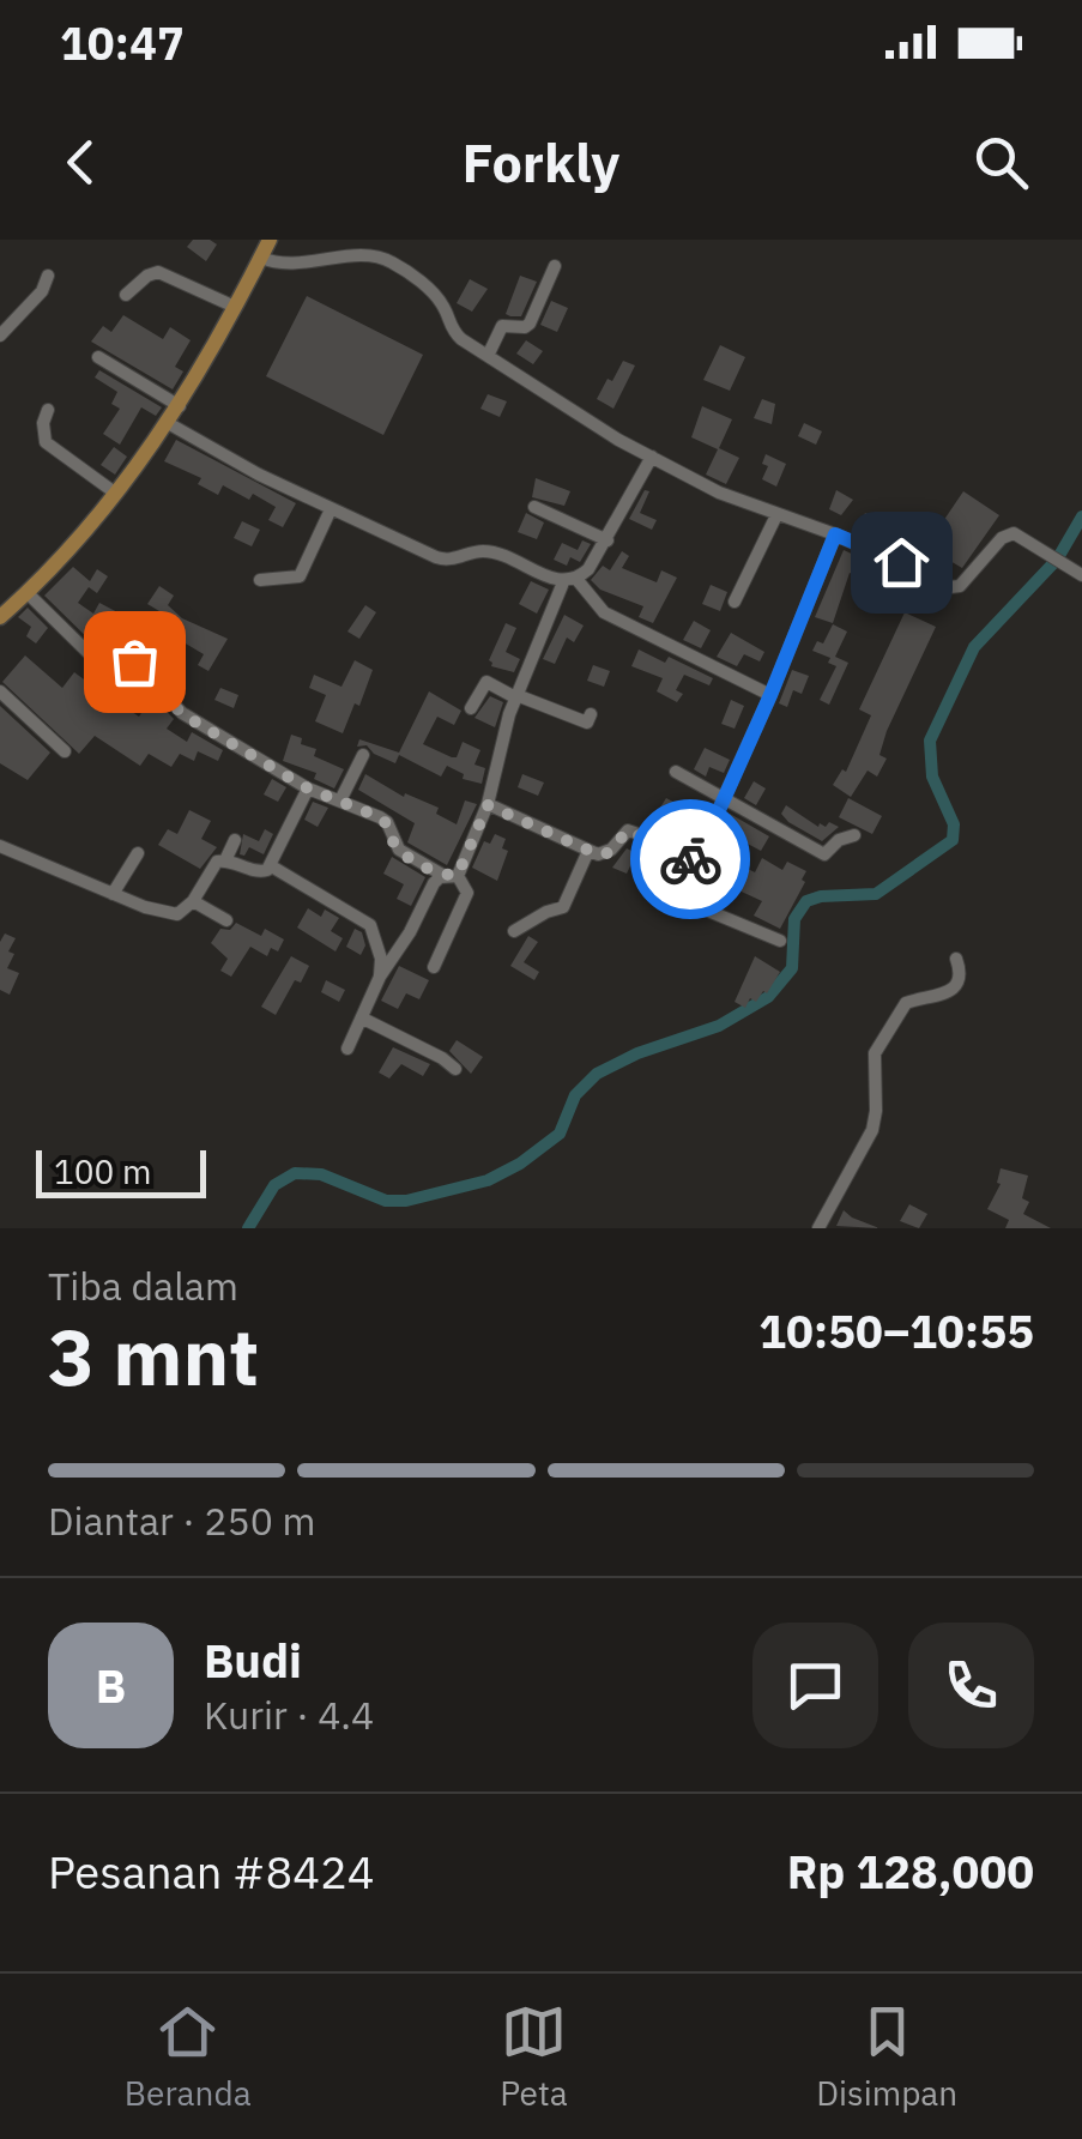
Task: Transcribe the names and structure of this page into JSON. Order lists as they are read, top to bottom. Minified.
{"scale_bar":"100 m","page":{"status":"10:47","header":"Forkly","scale":"100 m","heading":["3 mnt","Tiba dalam","10:50–10:55"],"panel":["Budi","Kurir · 4.4","Pesanan #8424","Rp 128,000"],"bar":"Diantar · 250 m","round":"B","tabs":["Beranda","Peta","Disimpan"]}}
